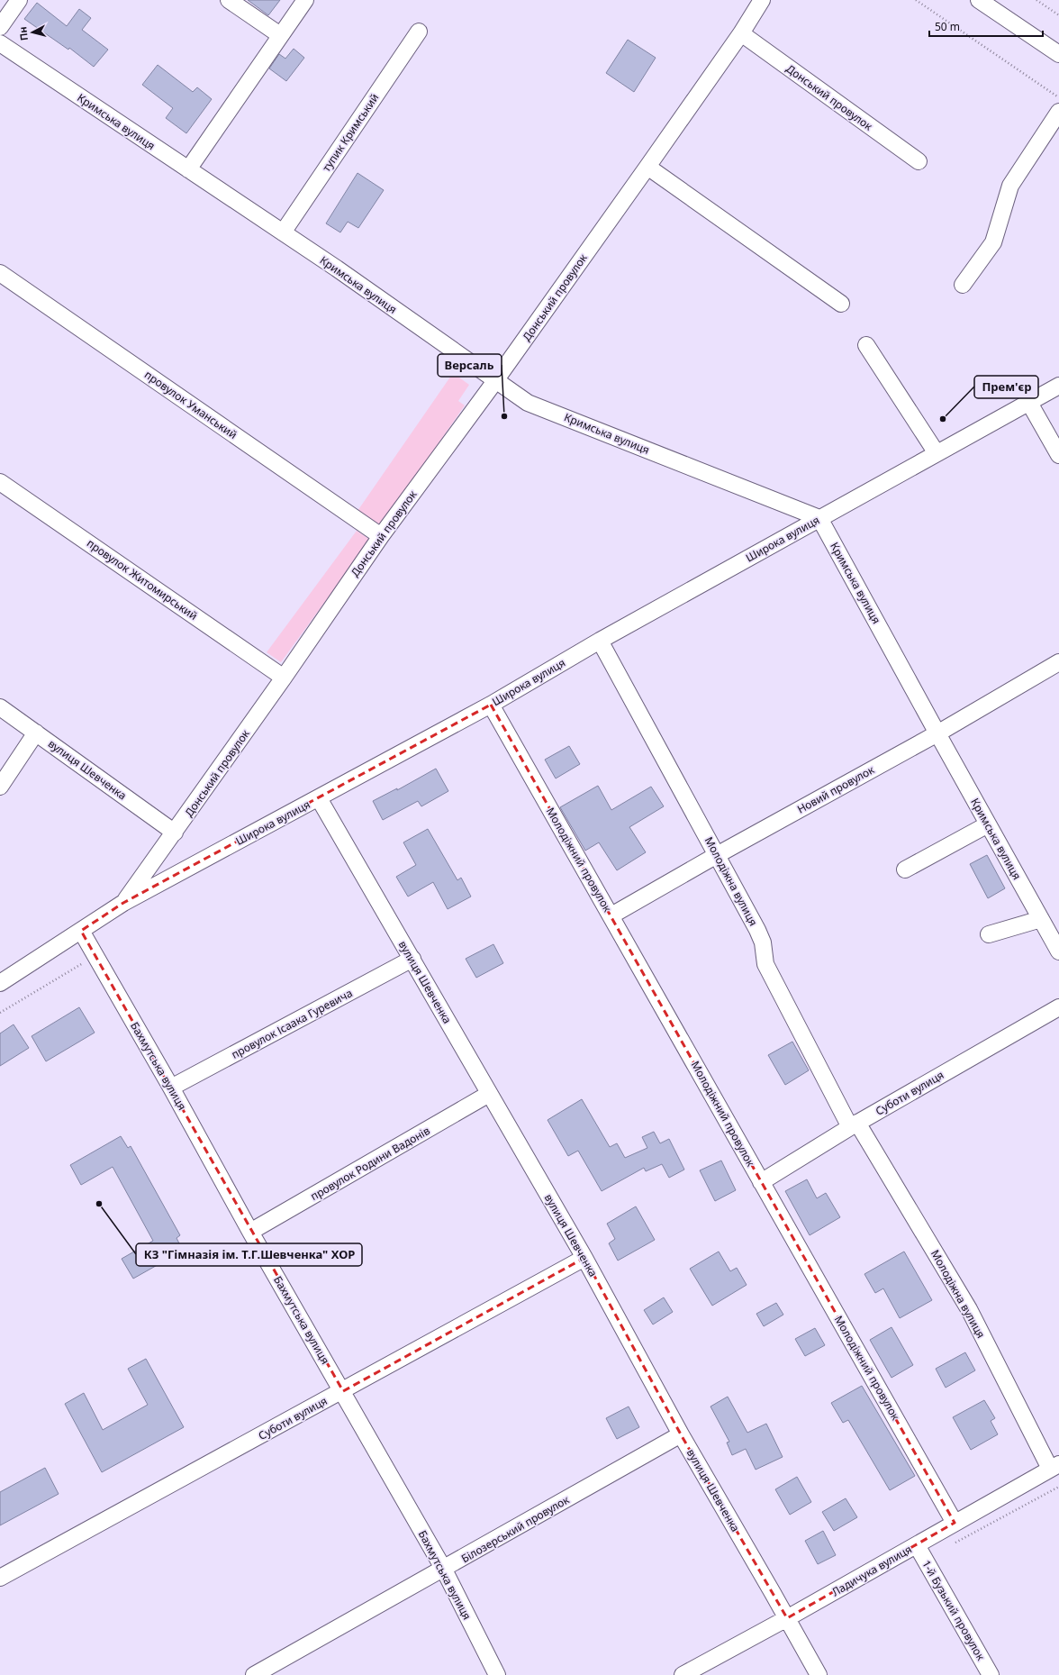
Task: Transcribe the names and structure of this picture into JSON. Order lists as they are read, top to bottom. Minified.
{"streets":{"street":["Донський провулок","Кримська вулиця","тупик Кримський","провулок Уманський","Широка вулиця","провулок Житомирський","вулиця Шевченка","Новий провулок","Молодіжний провулок","Молодіжна вулиця","провулок Ісаака Гуревича","Бахмутська вулиця","Суботи вулиця","провулок Родини Вадонів","Білозерський провулок","Ладичука вулиця","1-й Бузький провулок"]},"crossings":[["Донський провулок","Кримська вулиця"],["Донський провулок","провулок Уманський"],["Донський провулок","Широка вулиця"],["Донський провулок","провулок Житомирський"],["Донський провулок","вулиця Шевченка"],["Кримська вулиця","тупик Кримський"],["Кримська вулиця","Широка вулиця"],["Кримська вулиця","Новий провулок"],["Широка вулиця","вулиця Шевченка"],["Широка вулиця","Молодіжний провулок"],["Широка вулиця","Молодіжна вулиця"],["Широка вулиця","Бахмутська вулиця"],["вулиця Шевченка","провулок Ісаака Гуревича"],["вулиця Шевченка","Суботи вулиця"],["вулиця Шевченка","провулок Родини Вадонів"],["вулиця Шевченка","Білозерський провулок"],["вулиця Шевченка","Ладичука вулиця"],["Новий провулок","Молодіжний провулок"],["Новий провулок","Молодіжна вулиця"],["Молодіжний провулок","Суботи вулиця"],["Молодіжний провулок","Ладичука вулиця"],["Молодіжна вулиця","Суботи вулиця"],["Молодіжна вулиця","Ладичука вулиця"],["провулок Ісаака Гуревича","Бахмутська вулиця"],["Бахмутська вулиця","Суботи вулиця"],["Бахмутська вулиця","провулок Родини Вадонів"],["Бахмутська вулиця","Білозерський провулок"],["Ладичука вулиця","1-й Бузький провулок"]],"places":["Версаль","Прем'єр","КЗ \"Гімназія ім. Т.Г.Шевченка\" ХОР"],"scale_bar":"50 m","north":"left"}
